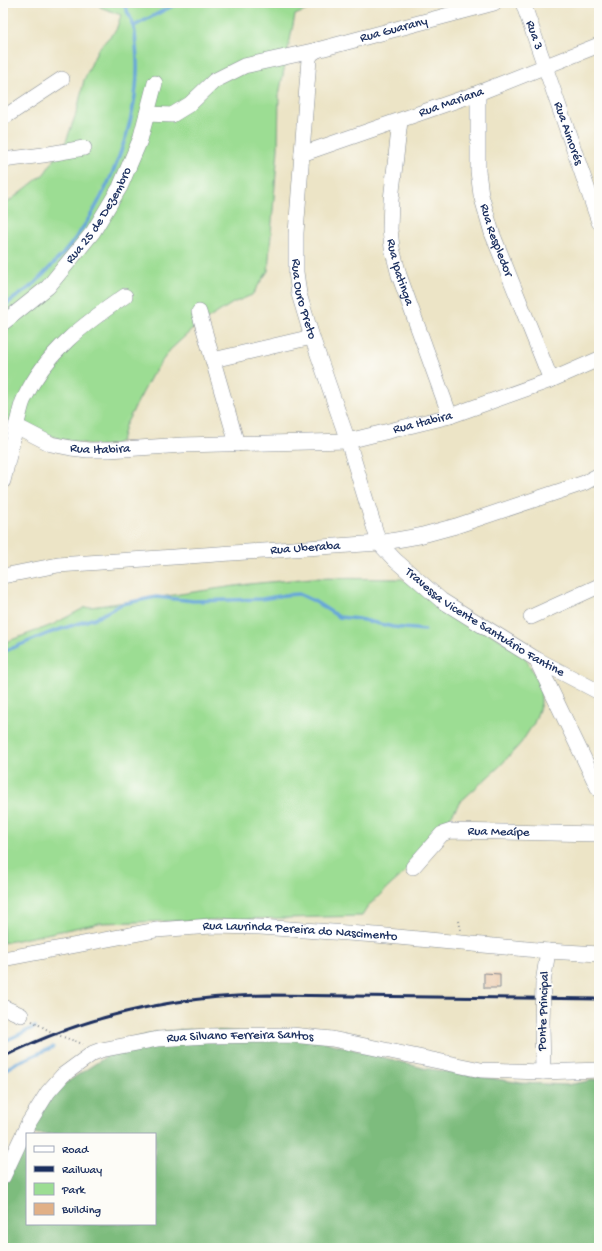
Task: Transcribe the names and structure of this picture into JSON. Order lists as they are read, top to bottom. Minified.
{"streets":{"street":["Rua Guarany","Rua 3","Rua Mariana","Rua Aimorés","Rua 25 de Dezembro","Rua Respledor","Rua Ipatinga","Rua Ouro Preto","Rua Itabira","Rua Uberaba","Travessa Vicente Santuário Fantine","Rua Meaípe","Rua Laurinda Pereira do Nascimento","Ponte Principal","Rua Silvano Ferreira Santos"]},"crossings":[["Rua Guarany","Rua 25 de Dezembro"],["Rua Guarany","Rua Ouro Preto"],["Rua 3","Rua Mariana"],["Rua 3","Rua Aimorés"],["Rua Mariana","Rua Aimorés"],["Rua Mariana","Rua Respledor"],["Rua Mariana","Rua Ipatinga"],["Rua Mariana","Rua Ouro Preto"],["Rua Respledor","Rua Itabira"],["Rua Ipatinga","Rua Itabira"],["Rua Ouro Preto","Rua Itabira"],["Rua Ouro Preto","Rua Uberaba"],["Rua Ouro Preto","Travessa Vicente Santuário Fantine"],["Rua Uberaba","Travessa Vicente Santuário Fantine"],["Rua Laurinda Pereira do Nascimento","Ponte Principal"],["Ponte Principal","Rua Silvano Ferreira Santos"]],"legend":["Road","Railway","Park","Building"]}
